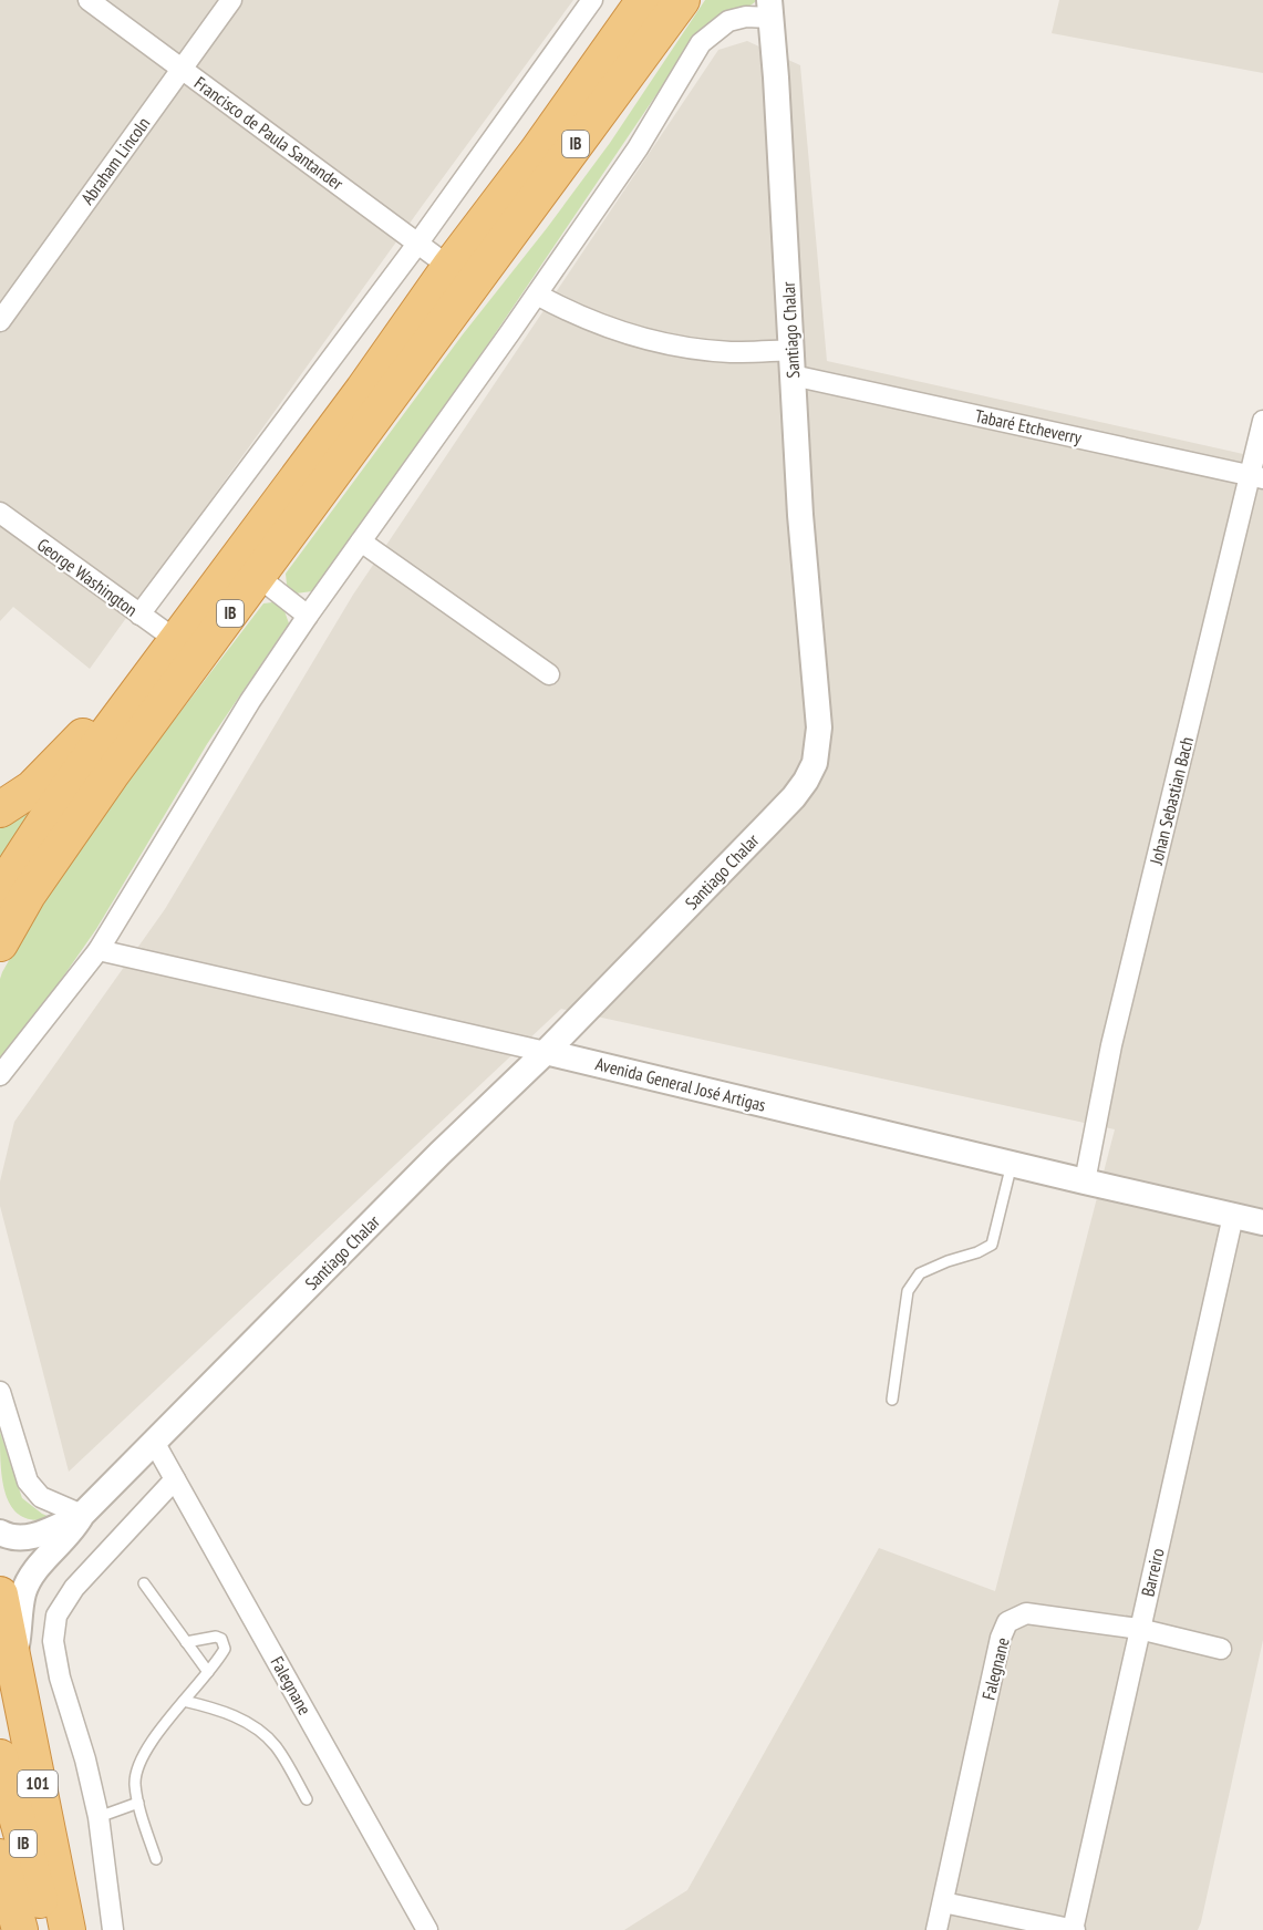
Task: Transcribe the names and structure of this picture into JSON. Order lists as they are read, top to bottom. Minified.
{"streets":{"highway":["IB","101"],"street":["Francisco de Paula Santander","Abraham Lincoln","Santiago Chalar","Tabaré Etcheverry","George Washington","Johan Sebastian Bach","Avenida General José Artigas","Barreiro","Falegnane"]},"crossings":[["Francisco de Paula Santander","IB"],["Francisco de Paula Santander","Abraham Lincoln"],["IB","George Washington"],["Santiago Chalar","Tabaré Etcheverry"],["Santiago Chalar","Avenida General José Artigas"],["Santiago Chalar","Falegnane"],["Santiago Chalar","101"],["Tabaré Etcheverry","Johan Sebastian Bach"],["Johan Sebastian Bach","Avenida General José Artigas"],["Avenida General José Artigas","Barreiro"],["Barreiro","Falegnane"]]}
